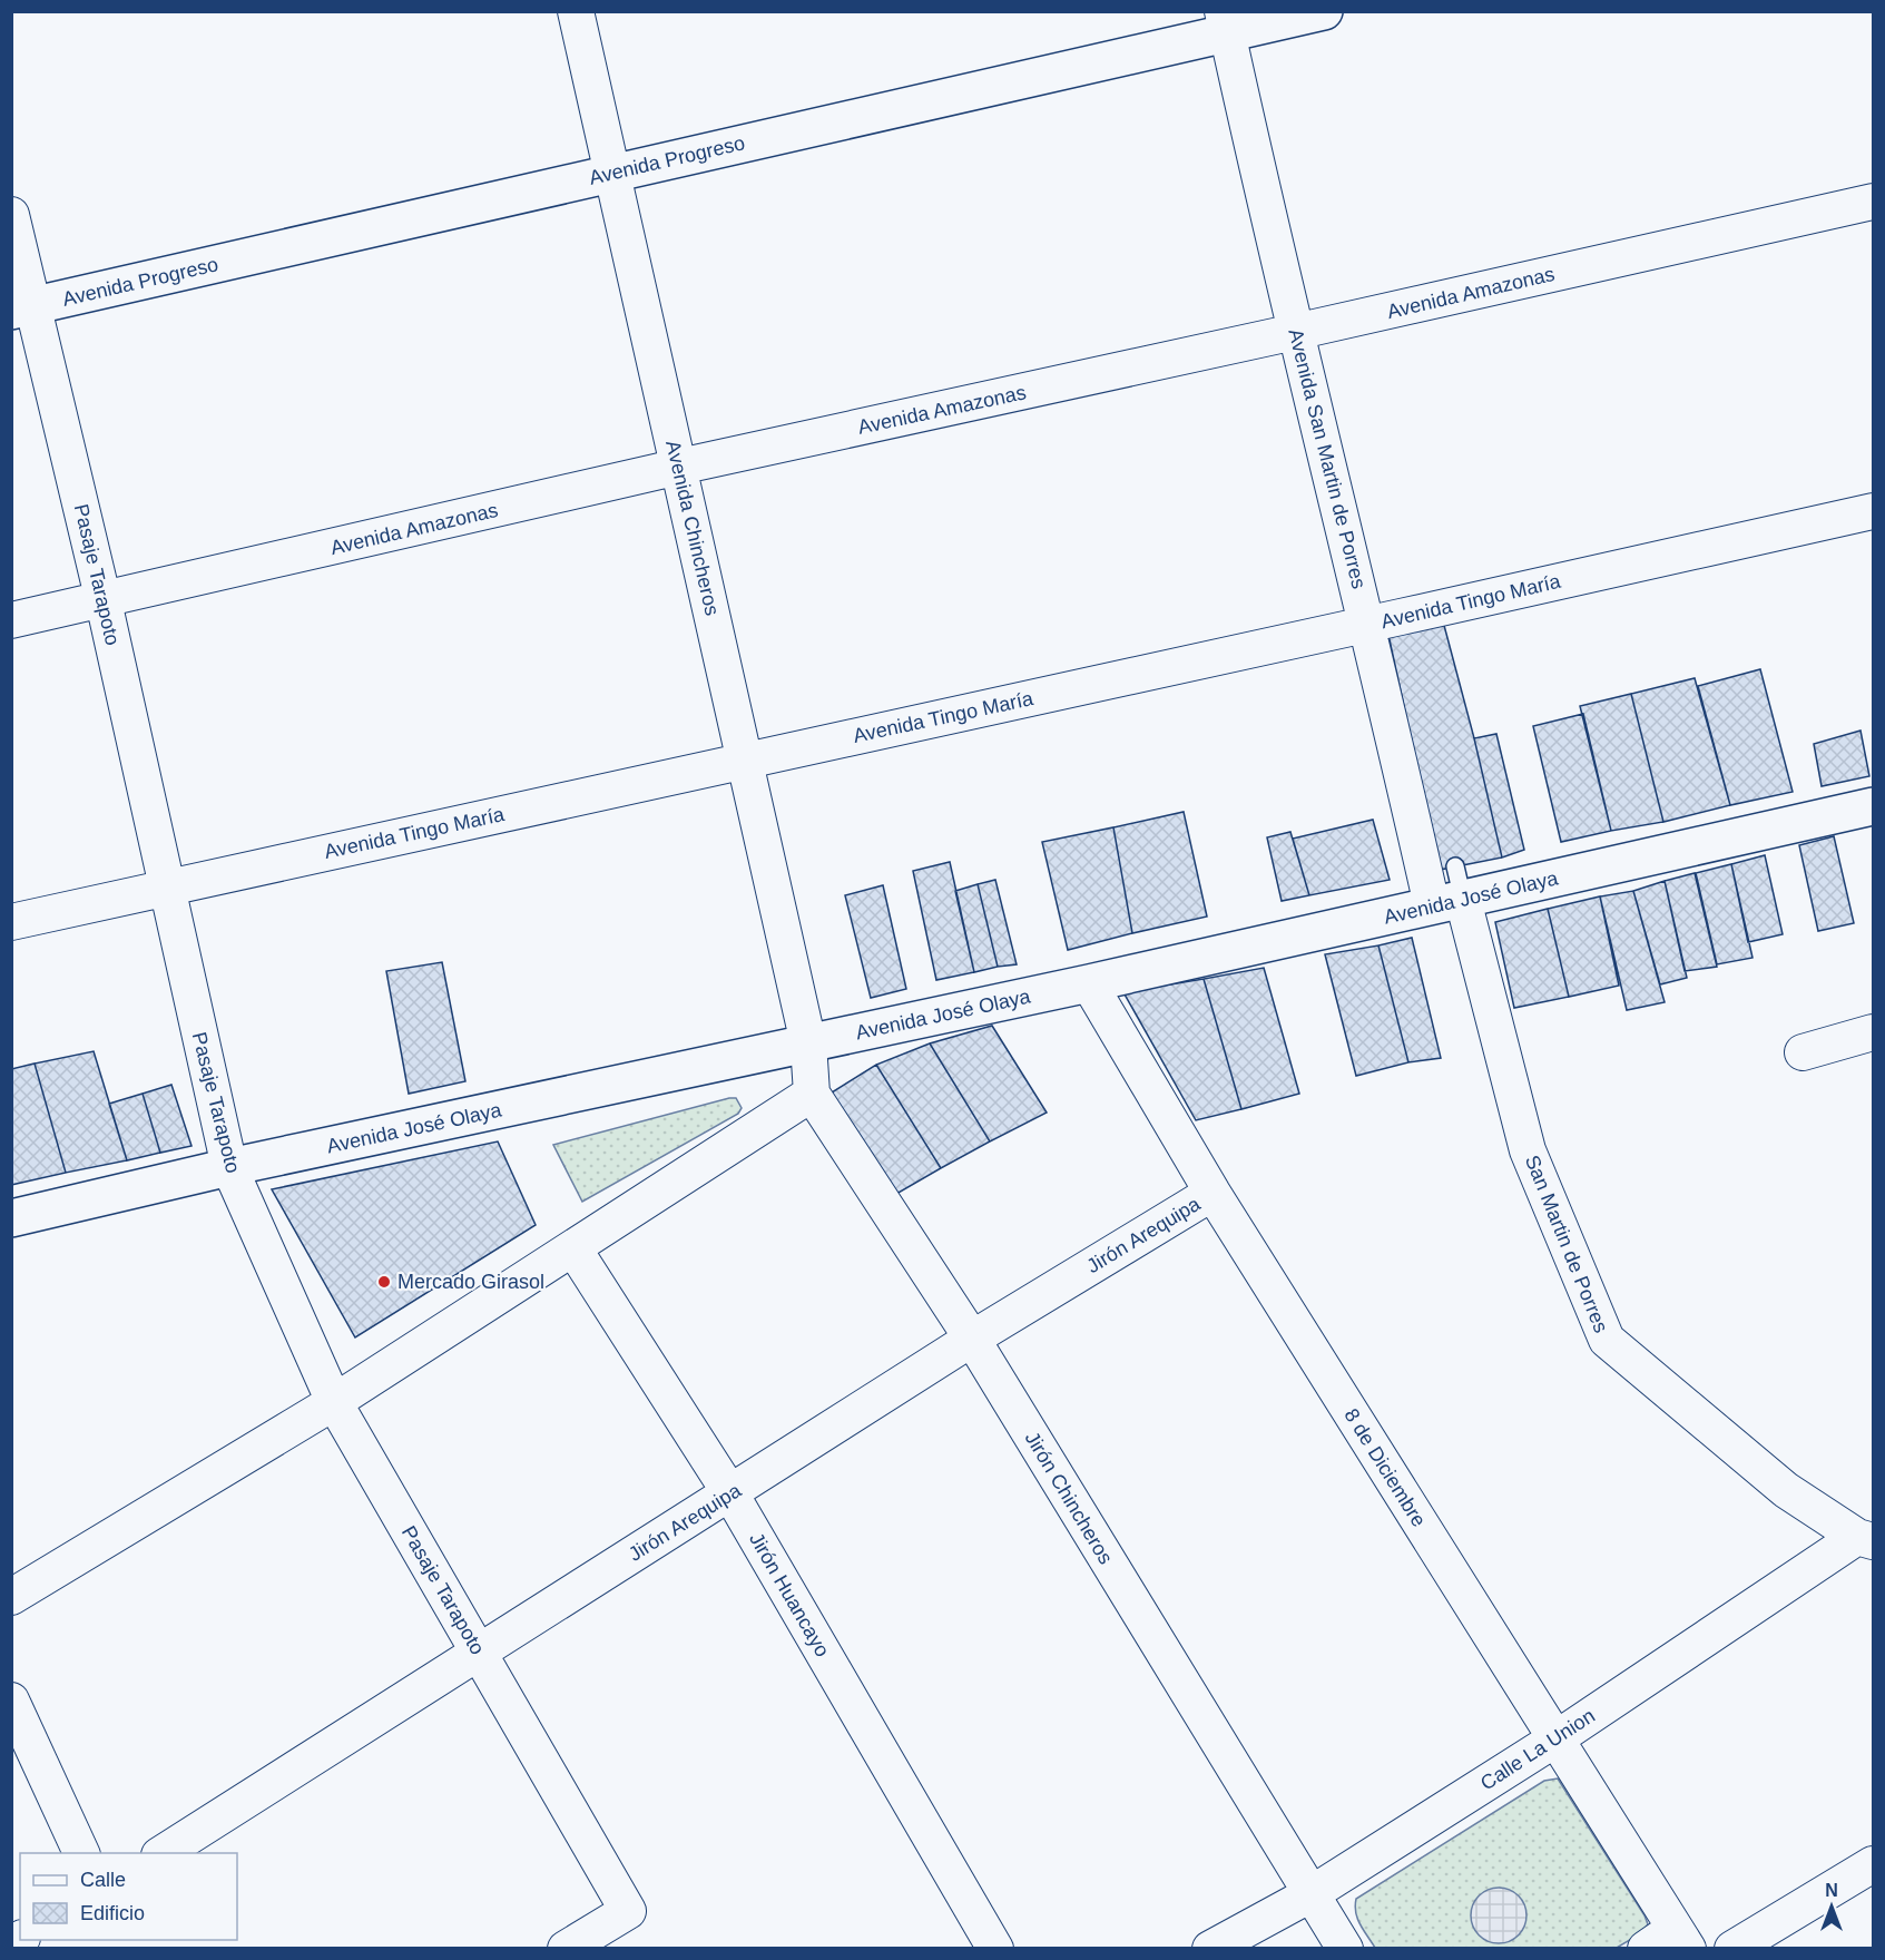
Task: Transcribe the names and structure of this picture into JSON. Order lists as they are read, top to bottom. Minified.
{"streets":{"street":["Avenida Progreso","Avenida Amazonas","Avenida San Martin de Porres","Avenida Chincheros","Pasaje Tarapoto","Avenida Tingo María","Avenida José Olaya","Jirón Arequipa","San Martin de Porres","8 de Diciembre","Jirón Chincheros","Jirón Huancayo","Calle La Union"]},"crossings":[["Avenida Progreso","Avenida San Martin de Porres"],["Avenida Progreso","Avenida Chincheros"],["Avenida Progreso","Pasaje Tarapoto"],["Avenida Amazonas","Avenida San Martin de Porres"],["Avenida Amazonas","Avenida Chincheros"],["Avenida Amazonas","Pasaje Tarapoto"],["Avenida San Martin de Porres","Avenida Tingo María"],["Avenida San Martin de Porres","Avenida José Olaya"],["Avenida San Martin de Porres","San Martin de Porres"],["Avenida Chincheros","Avenida Tingo María"],["Avenida Chincheros","Avenida José Olaya"],["Avenida Chincheros","Jirón Chincheros"],["Pasaje Tarapoto","Avenida Tingo María"],["Pasaje Tarapoto","Avenida José Olaya"],["Pasaje Tarapoto","Jirón Arequipa"],["Avenida José Olaya","San Martin de Porres"],["Avenida José Olaya","8 de Diciembre"],["Avenida José Olaya","Jirón Chincheros"],["Jirón Arequipa","8 de Diciembre"],["Jirón Arequipa","Jirón Chincheros"],["Jirón Arequipa","Jirón Huancayo"],["San Martin de Porres","Calle La Union"],["8 de Diciembre","Calle La Union"],["Jirón Chincheros","Calle La Union"]],"places":["Mercado Girasol"],"legend":["Calle","Edificio"],"north":"top"}
